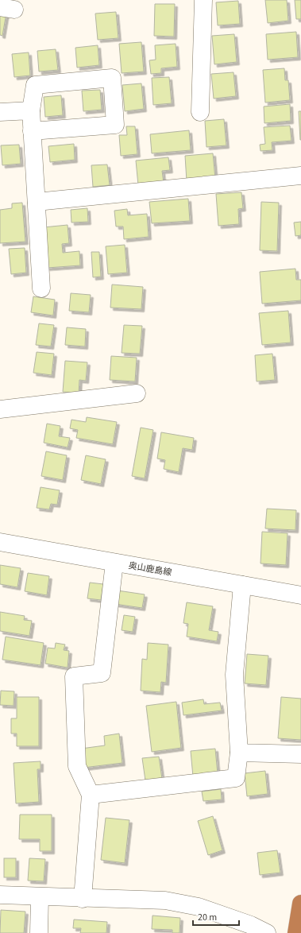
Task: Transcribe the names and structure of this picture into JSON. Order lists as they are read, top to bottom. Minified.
{"streets":{"street":["奥山鹿島線"]},"scale_bar":"20 m"}
